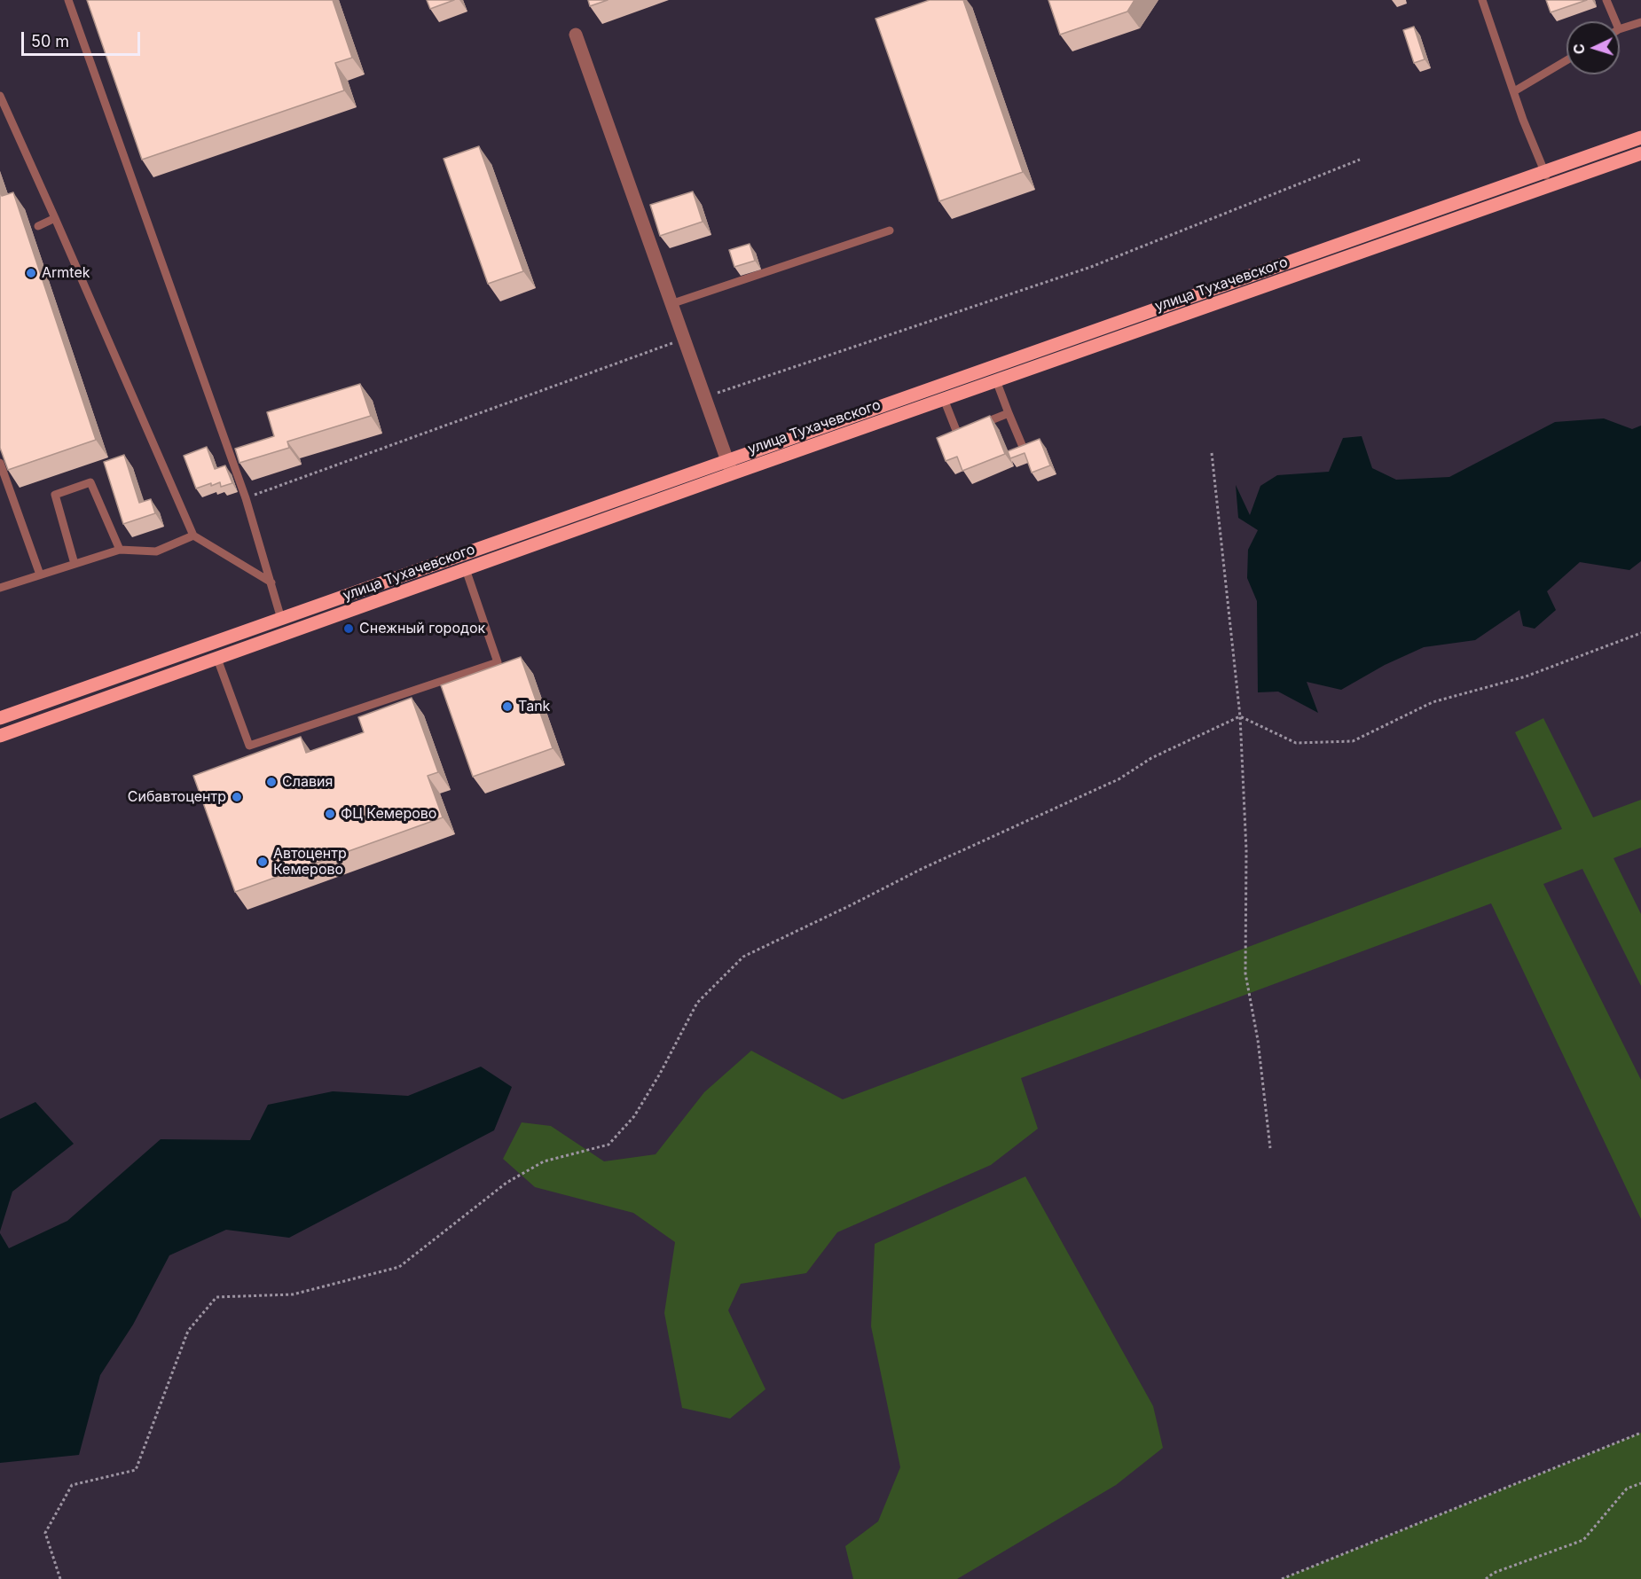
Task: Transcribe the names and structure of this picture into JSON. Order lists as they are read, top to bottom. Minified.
{"streets":{"main road":["улица Тухачевского"]},"places":["Armtek","Снежный городок","Tank","Славия","Сибавтоцентр","ФЦ Кемерово","Автоцентр Кемерово"],"scale_bar":"50 m","north":"left"}
